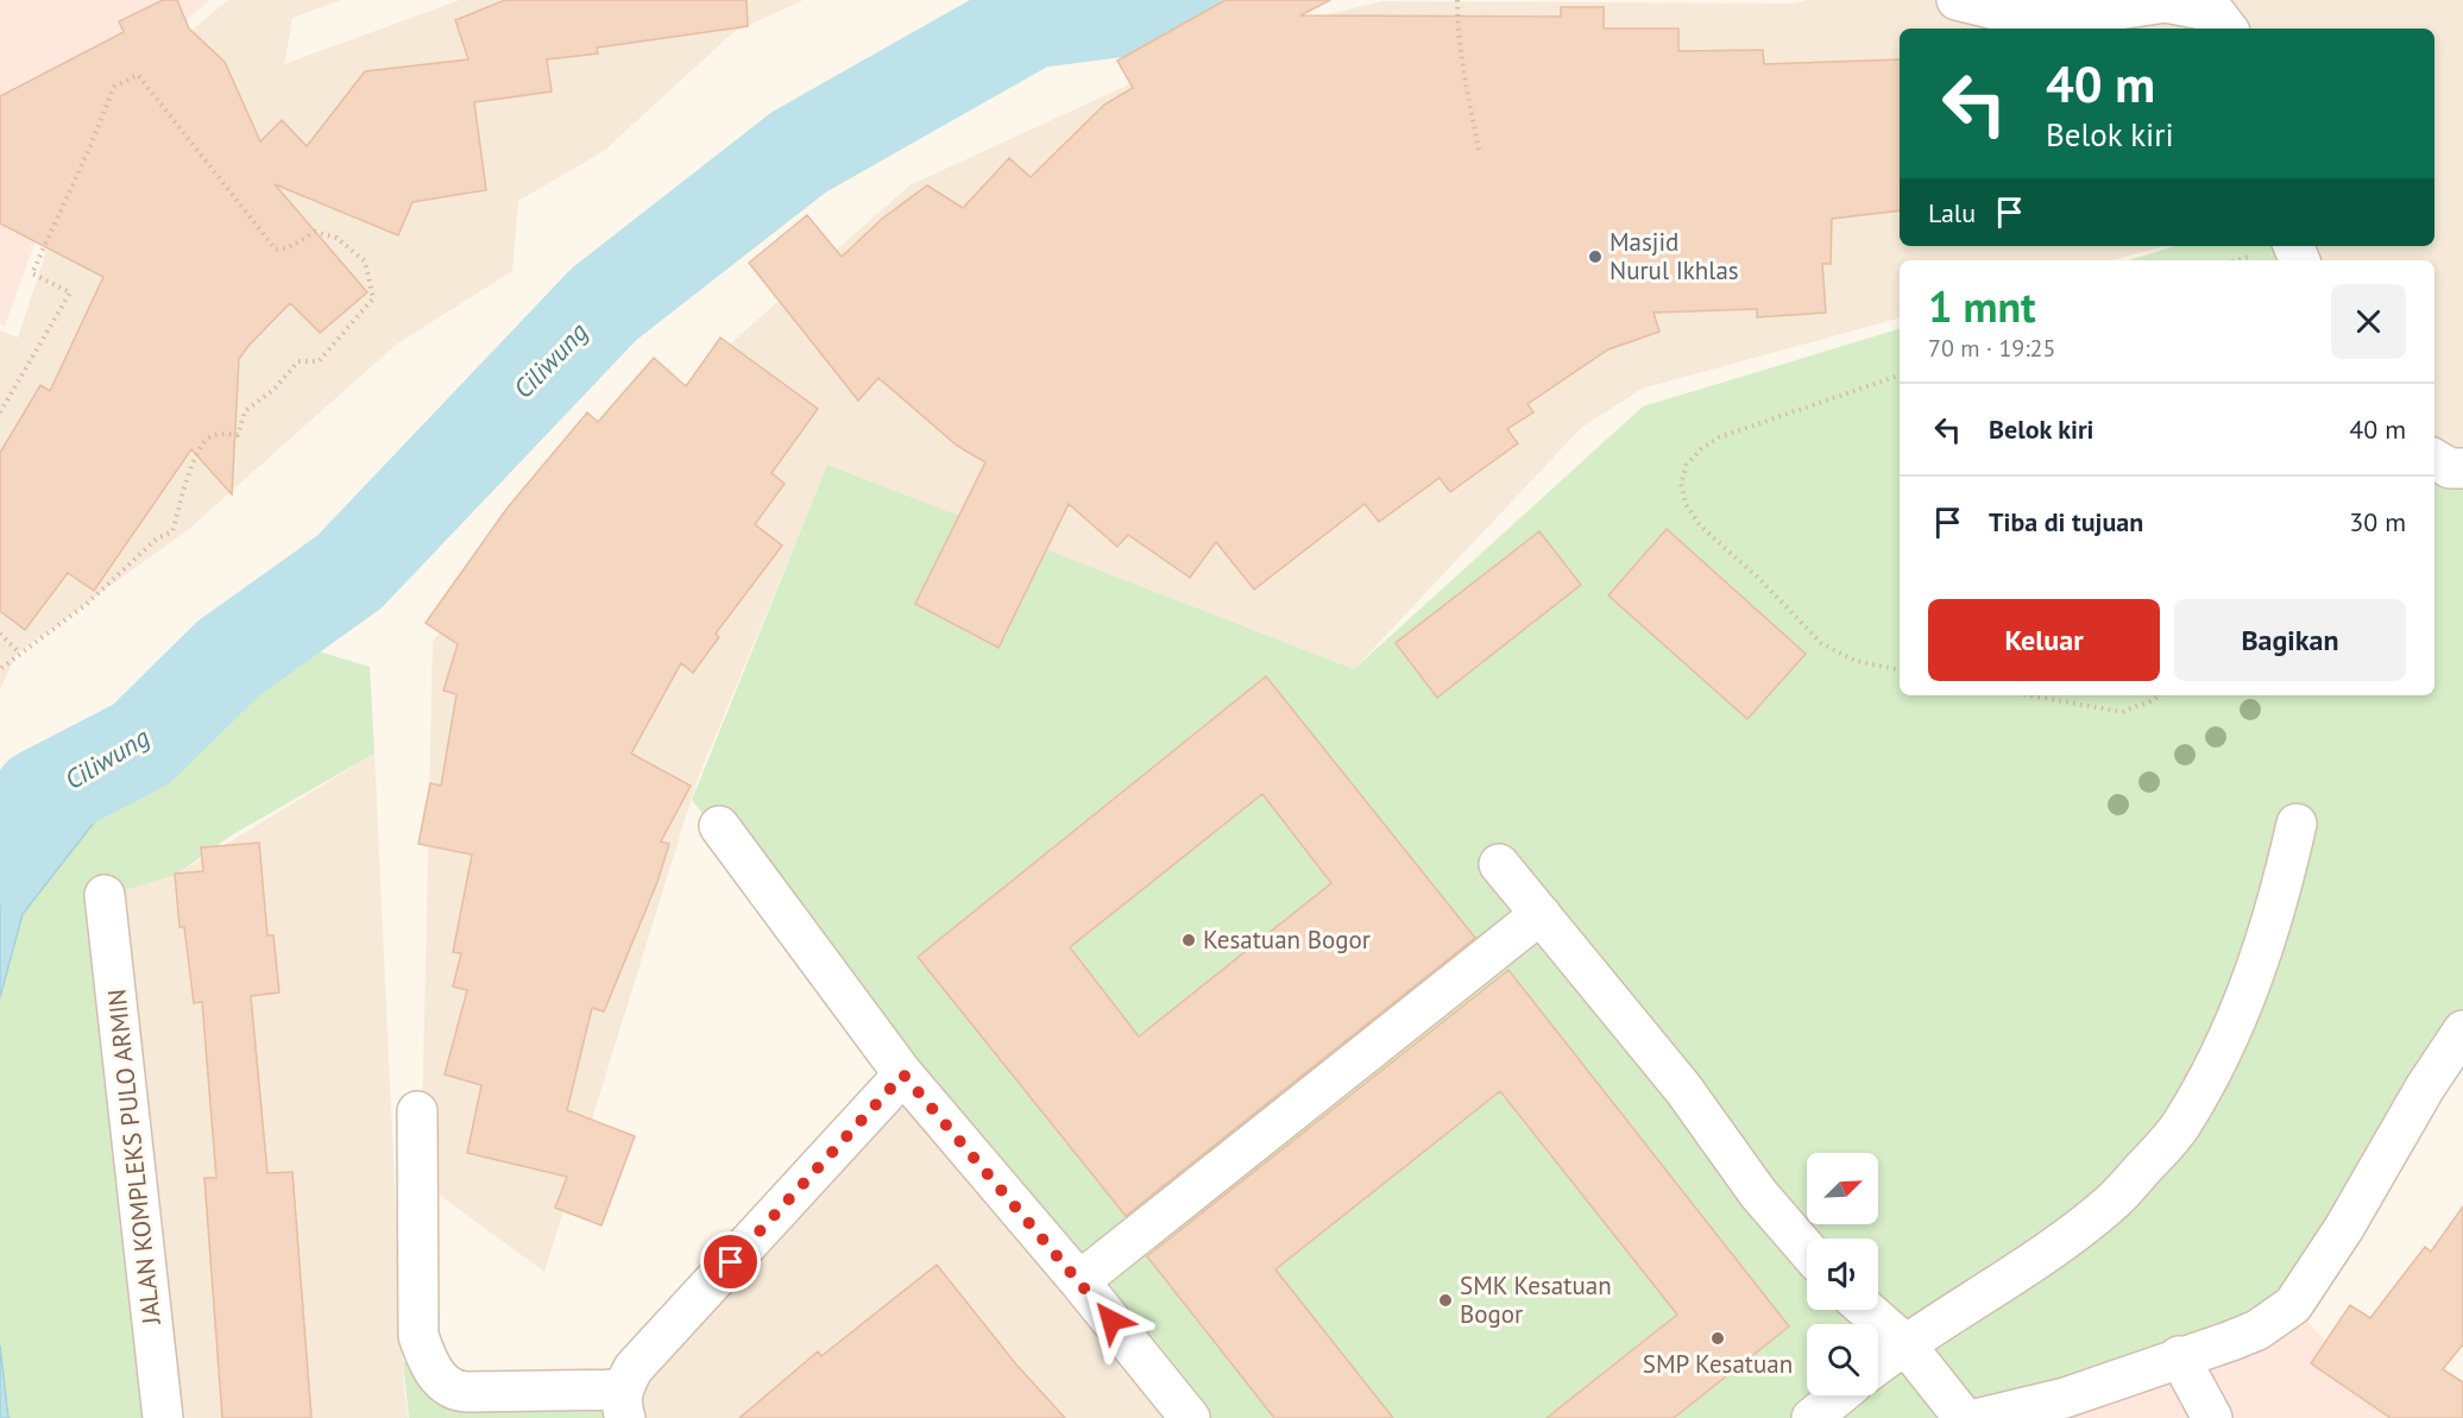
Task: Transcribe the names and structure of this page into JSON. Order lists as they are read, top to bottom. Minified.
{"streets":{"street":["JALAN KOMPLEKS PULO ARMIN"]},"water":["Ciliwung"],"places":["Masjid Nurul Ikhlas","Kesatuan Bogor","SMK Kesatuan Bogor","SMP Kesatuan"],"north":"top right","page":{"turn":["40 m","Belok kiri"],"then":"Lalu","heading":["1 mnt","70 m · 19:25"],"list":[{"name":"Belok kiri","value":"40 m"},{"name":"Tiba di tujuan","value":"30 m"}],"buttons":["Keluar","Bagikan"]}}
